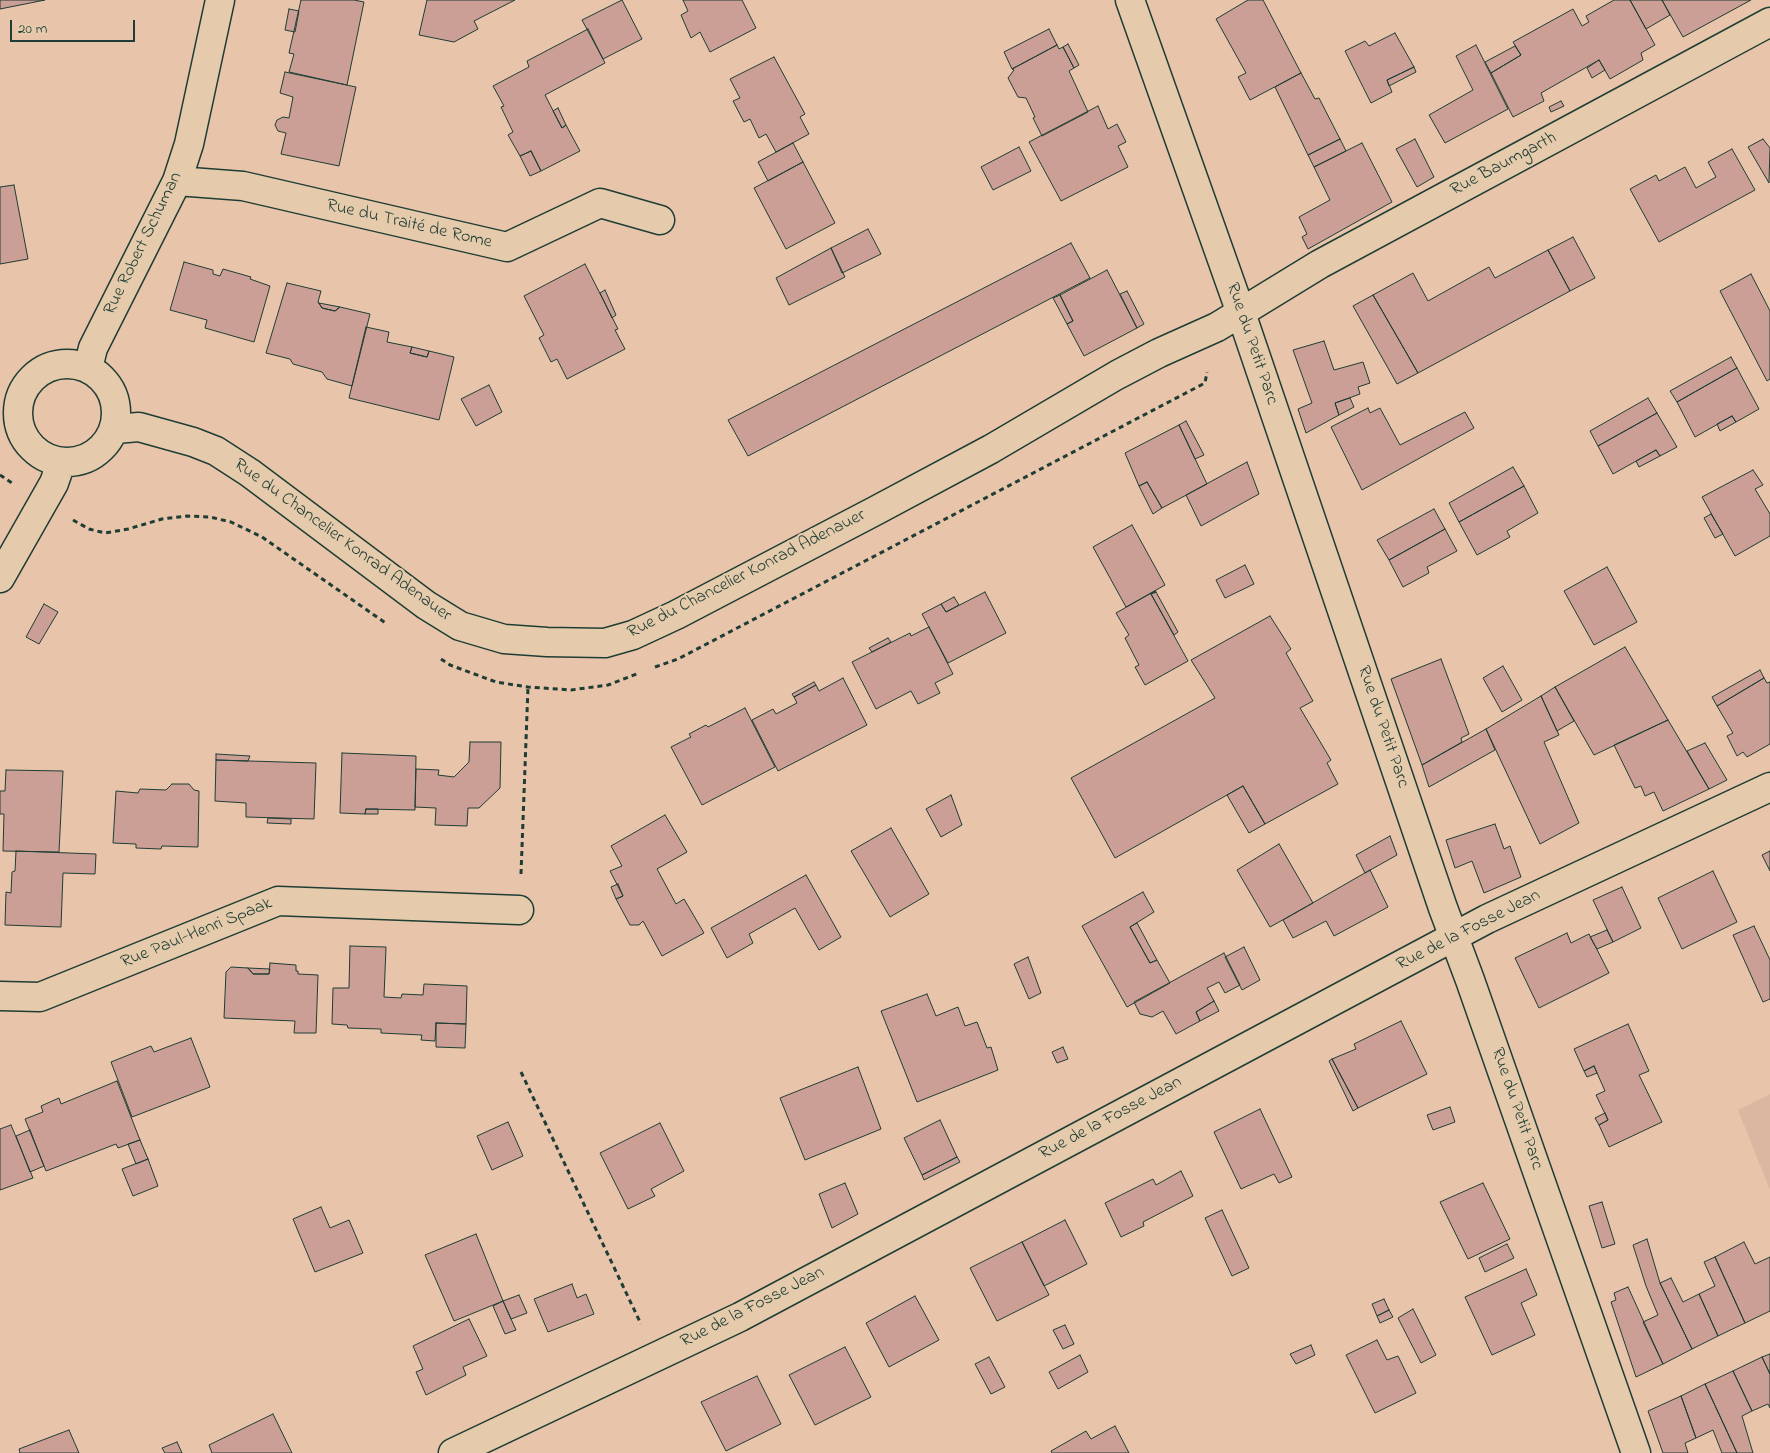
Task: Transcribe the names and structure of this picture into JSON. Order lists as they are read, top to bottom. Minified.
{"streets":{"street":["Rue Baumgarth","Rue du Traité de Rome","Rue Robert Schuman","Rue du Petit Parc","Rue du Chancelier Konrad Adenauer","Rue de la Fosse Jean","Rue Paul-Henri Spaak"]},"crossings":[["Rue Baumgarth","Rue du Petit Parc"],["Rue Baumgarth","Rue du Chancelier Konrad Adenauer"],["Rue du Traité de Rome","Rue Robert Schuman"],["Rue Robert Schuman","Rue du Chancelier Konrad Adenauer"],["Rue du Petit Parc","Rue du Chancelier Konrad Adenauer"],["Rue du Petit Parc","Rue de la Fosse Jean"]],"scale_bar":"20 m"}
